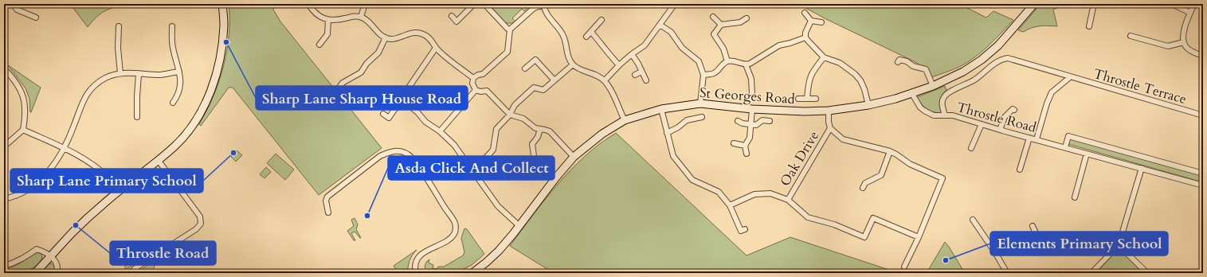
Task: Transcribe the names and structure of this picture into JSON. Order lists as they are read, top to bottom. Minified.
{"streets":{"street":["Throstle Terrace","St Georges Road","Throstle Road","Oak Drive"]},"crossings":[["Throstle Terrace","Throstle Road"],["St Georges Road","Throstle Road"]],"places":["Sharp Lane Sharp House Road","Sharp Lane Primary School","Asda Click And Collect","Throstle Road","Elements Primary School"]}
